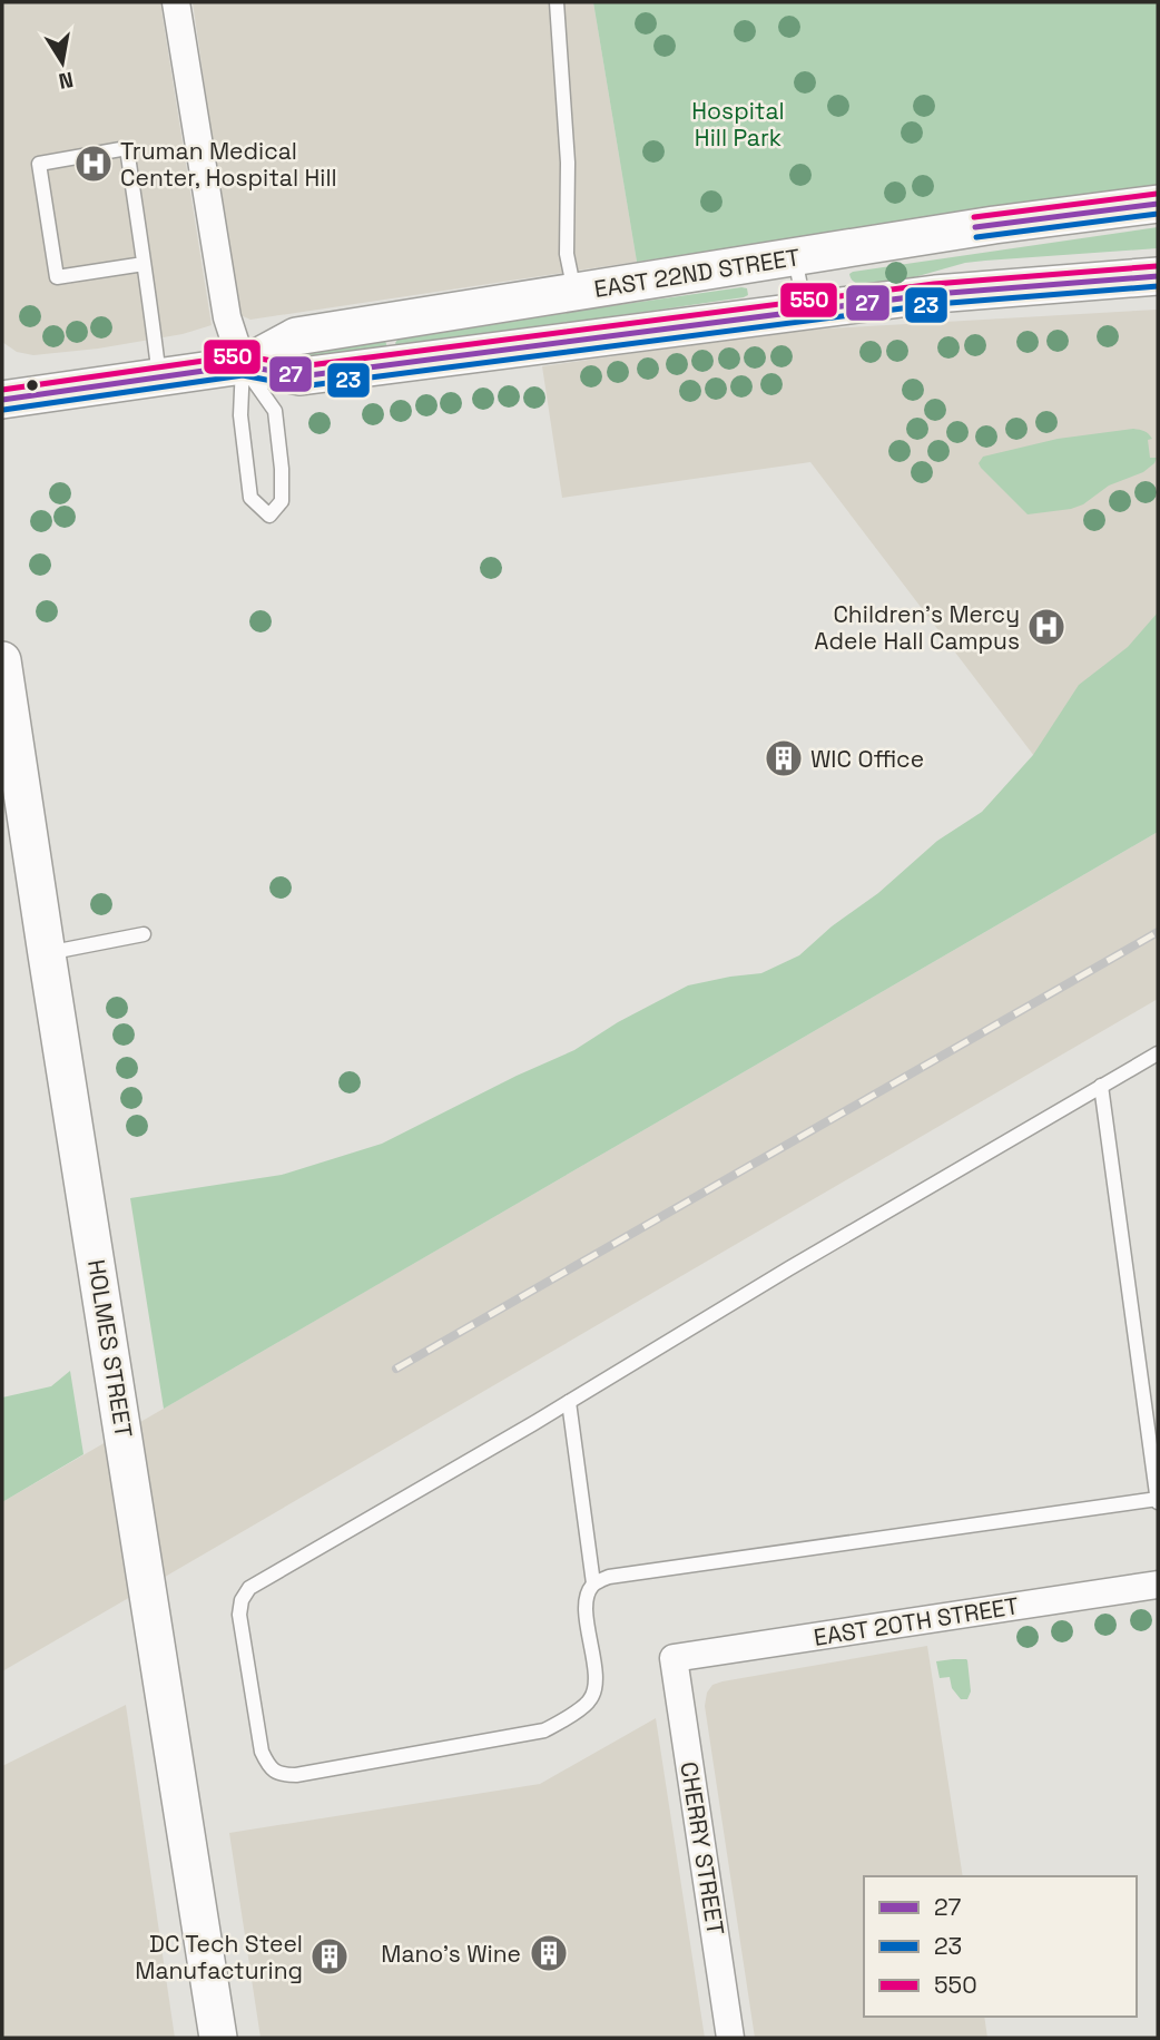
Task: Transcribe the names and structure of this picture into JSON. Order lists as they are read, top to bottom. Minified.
{"streets":{"main road":["EAST 22ND STREET","HOLMES STREET"],"street":["EAST 20TH STREET","CHERRY STREET"]},"crossings":[["EAST 20TH STREET","CHERRY STREET"]],"parks":["Hospital Hill Park"],"places":{"hospital":["Truman Medical Center, Hospital Hill","Children's Mercy Adele Hall Campus"],"building":["WIC Office","Mano's Wine","DC Tech Steel Manufacturing"]},"lines":["transit line 550","transit line 27","transit line 23"],"legend":["27","23","550"],"north":"bottom"}
